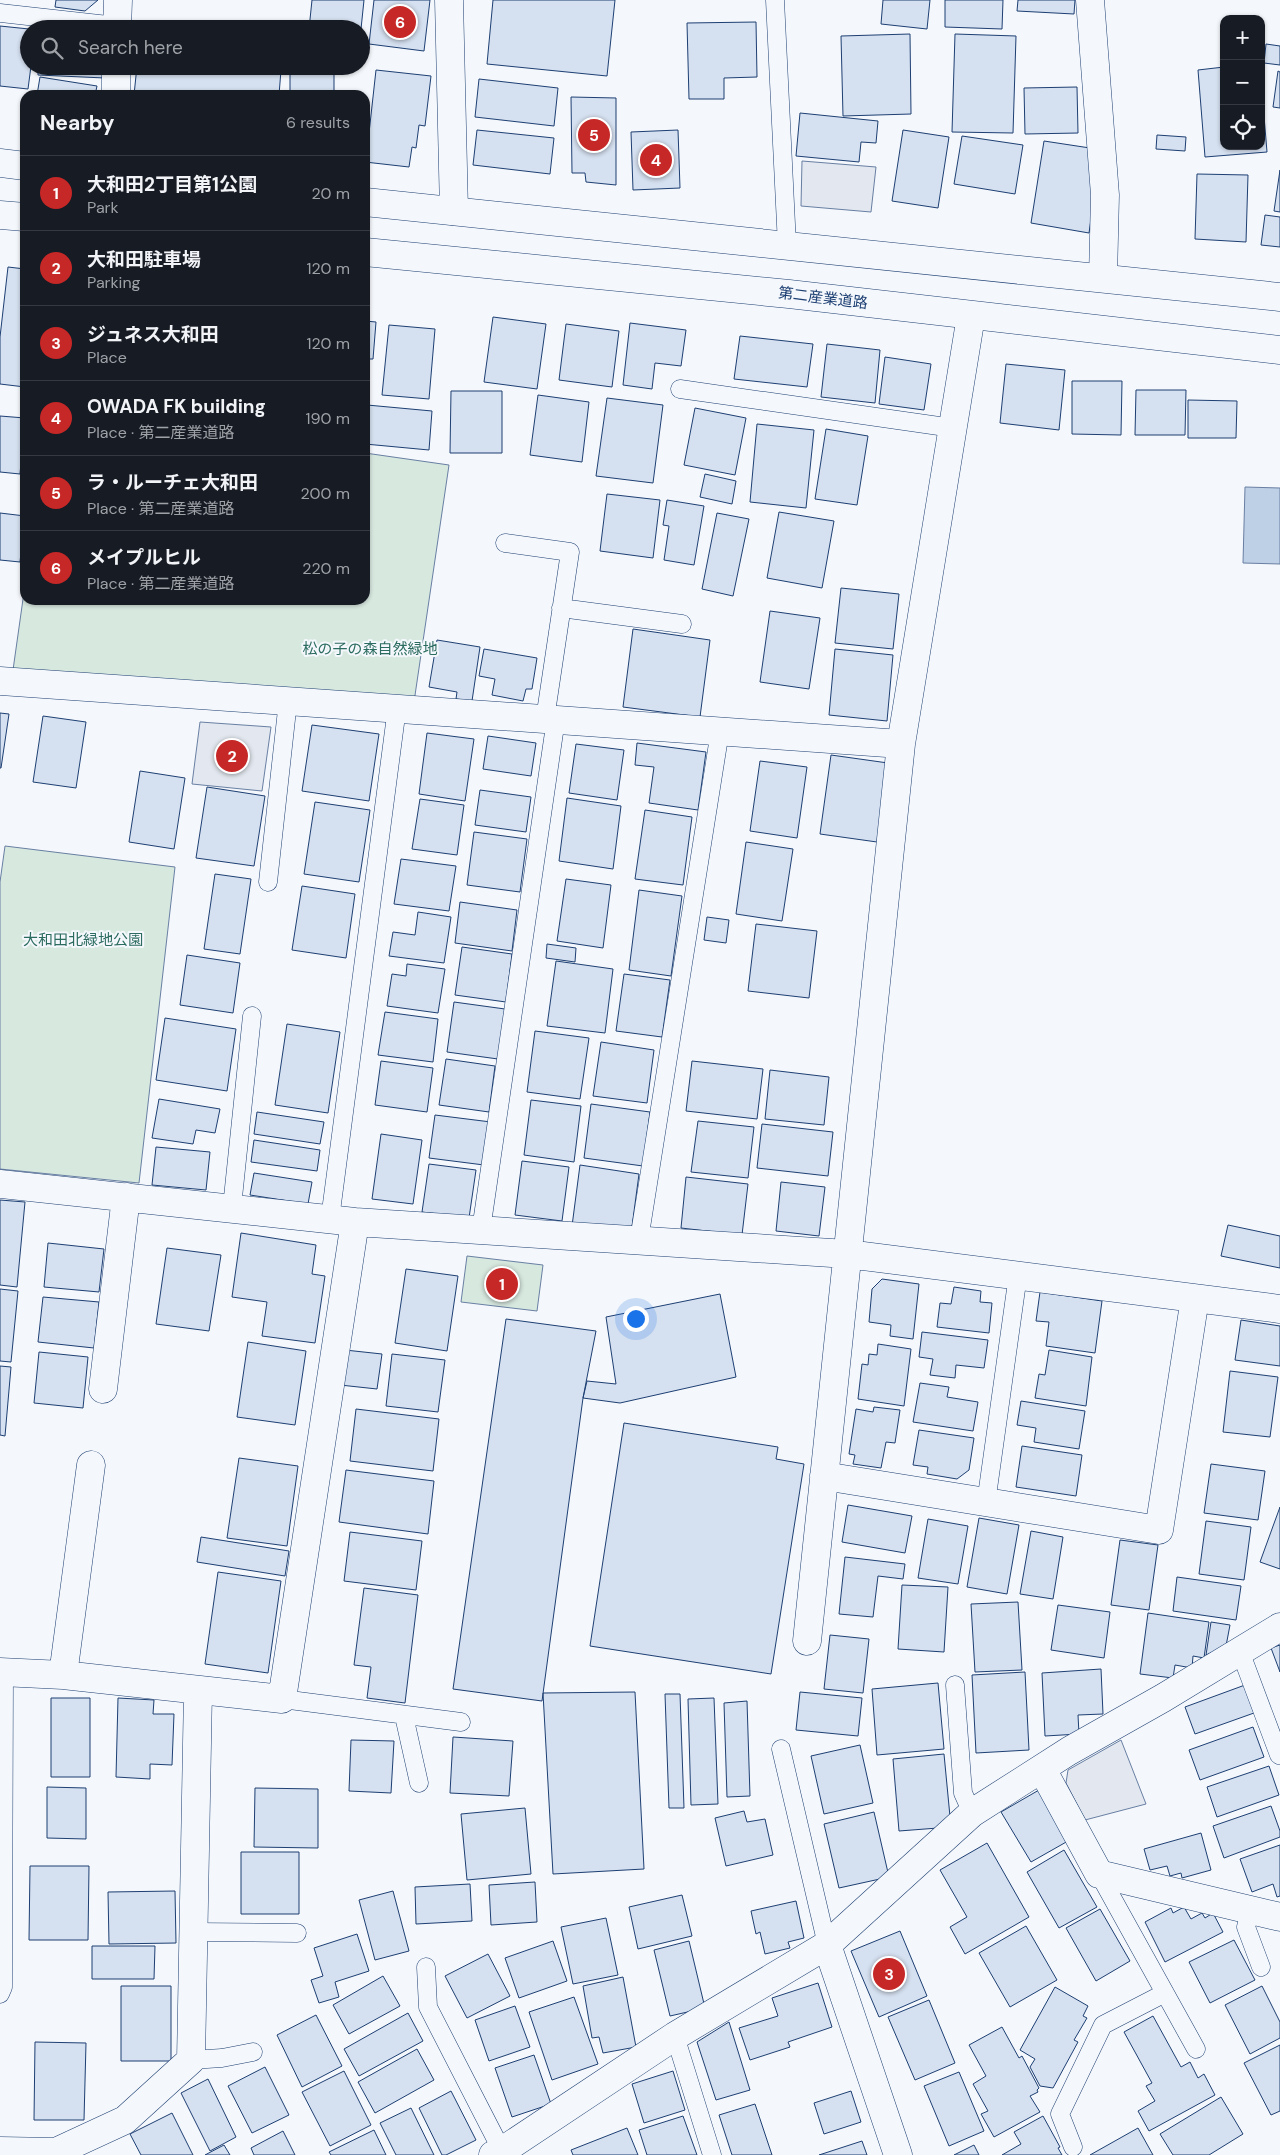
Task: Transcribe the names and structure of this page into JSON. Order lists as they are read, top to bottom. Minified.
{"streets":{"street":["第二産業道路"]},"parks":["松の子の森自然緑地","大和田北緑地公園"],"page":{"pins":["6","5","4","2","1","3"],"map_buttons":["+","−"],"search":"Search here","heading":["Nearby","6 results"],"list":[{"mark":"1","name":"大和田2丁目第1公園","note":"Park","value":"20 m"},{"mark":"2","name":"大和田駐車場","note":"Parking","value":"120 m"},{"mark":"3","name":"ジュネス大和田","note":"Place","value":"120 m"},{"mark":"4","name":"OWADA FK building","note":"Place · 第二産業道路","value":"190 m"},{"mark":"5","name":"ラ・ルーチェ大和田","note":"Place · 第二産業道路","value":"200 m"},{"mark":"6","name":"メイプルヒル","note":"Place · 第二産業道路","value":"220 m"}]}}
